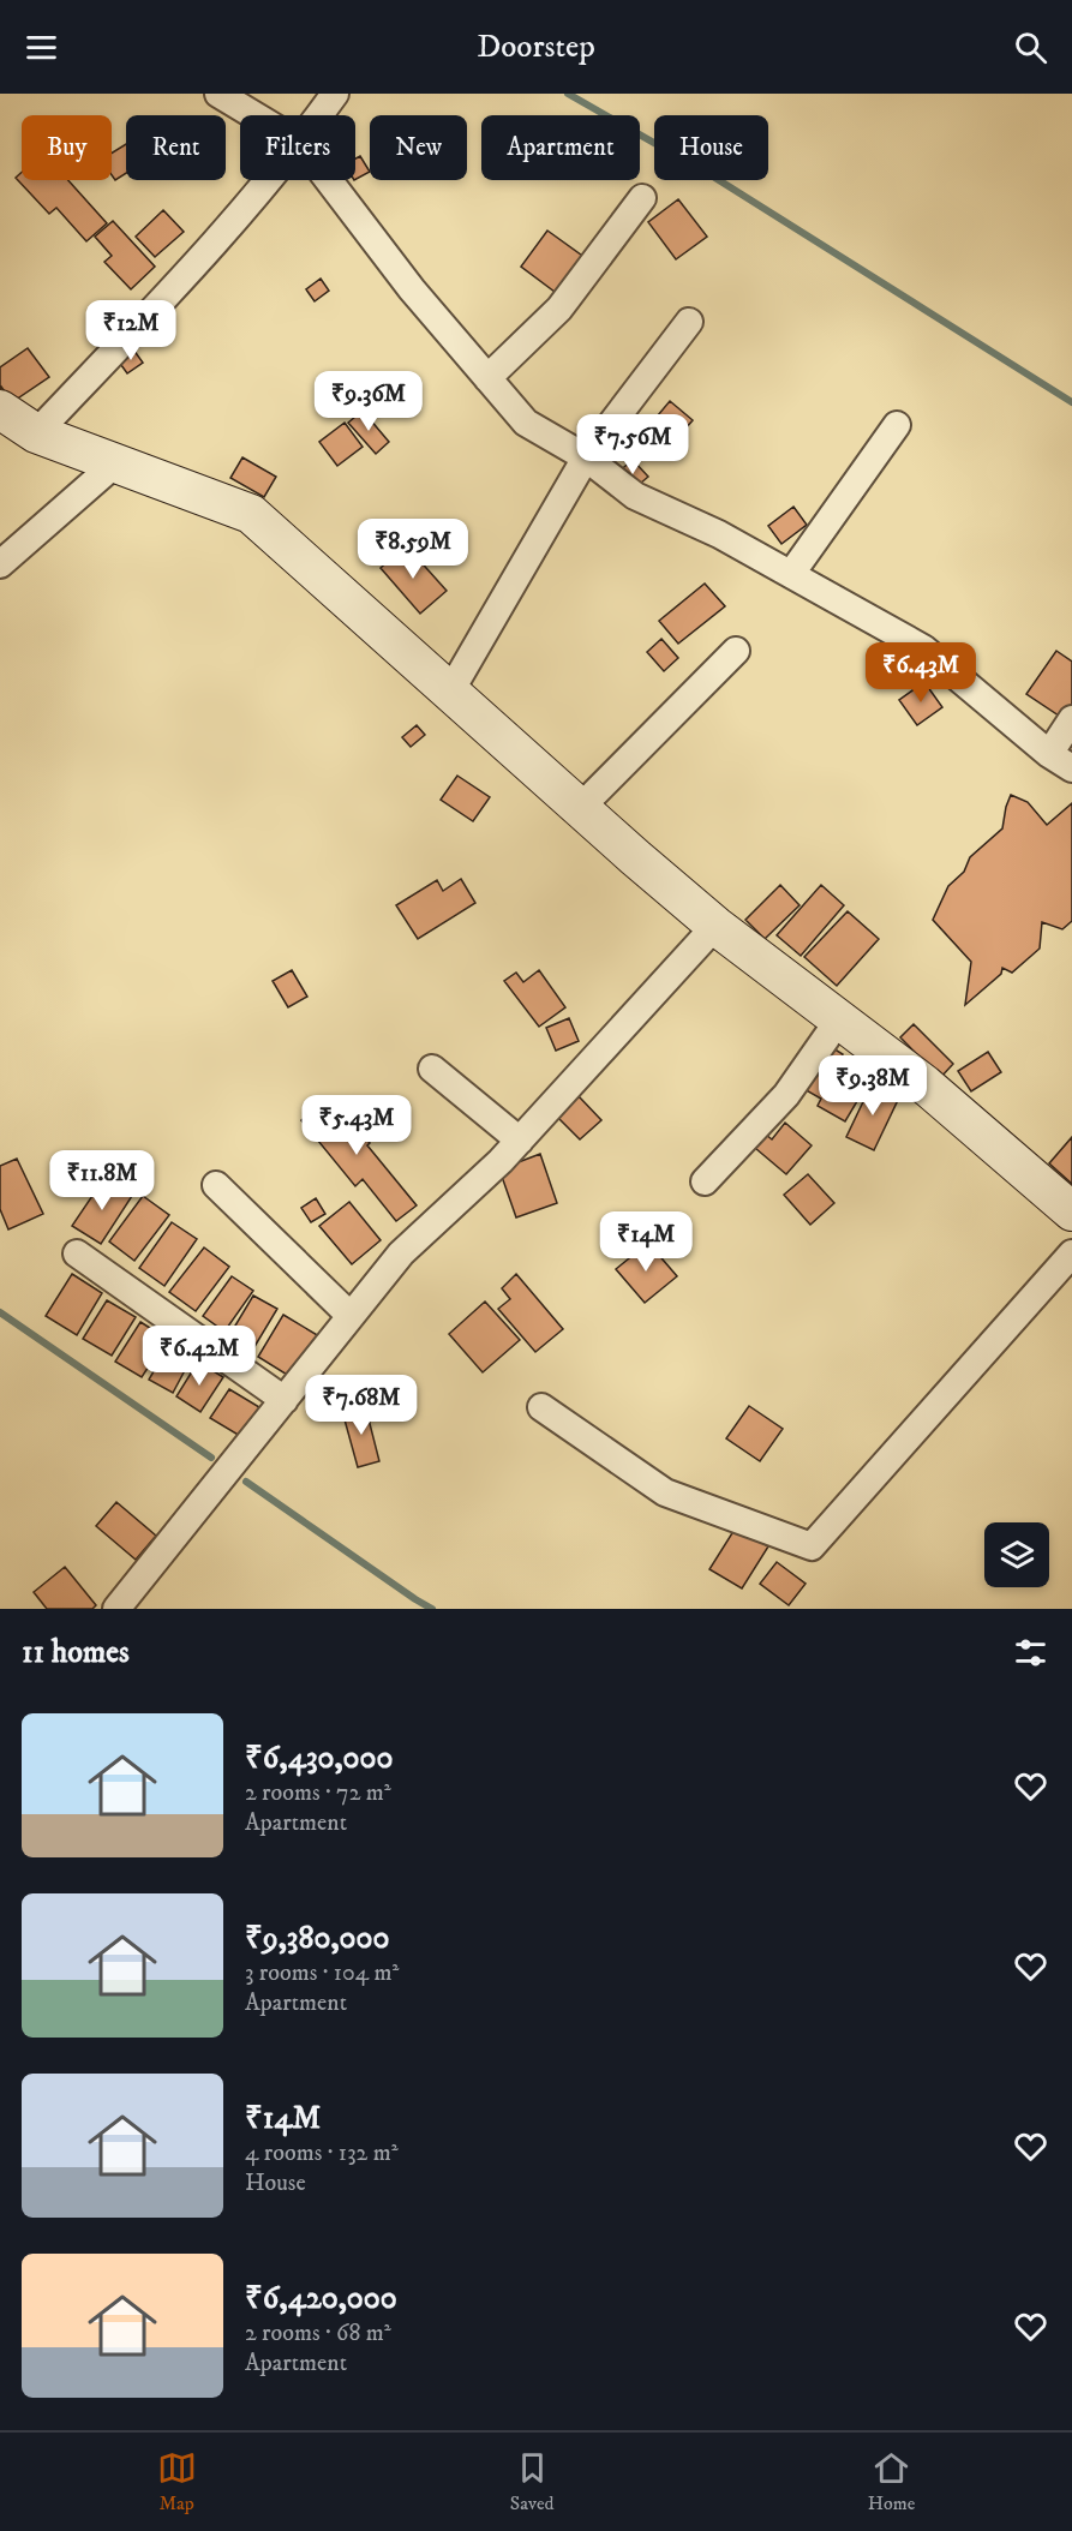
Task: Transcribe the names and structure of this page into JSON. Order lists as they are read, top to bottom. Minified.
{"page":{"header":"Doorstep","chip":["Buy","Rent","Filters","New","Apartment","House"],"price":["₹12M","₹9.36M","₹7.56M","₹8.59M","₹6.43M","₹9.38M","₹5.43M","₹11.8M","₹14M","₹6.42M","₹7.68M"],"heading":"11 homes","list":[{"name":"₹6,430,000","note":"2 rooms · 72 m² · Apartment"},{"name":"₹9,380,000","note":"3 rooms · 104 m² · Apartment"},{"name":"₹14M","note":"4 rooms · 132 m² · House"},{"name":"₹6,420,000","note":"2 rooms · 68 m² · Apartment"}],"tabs":["Map","Saved","Home"]}}
